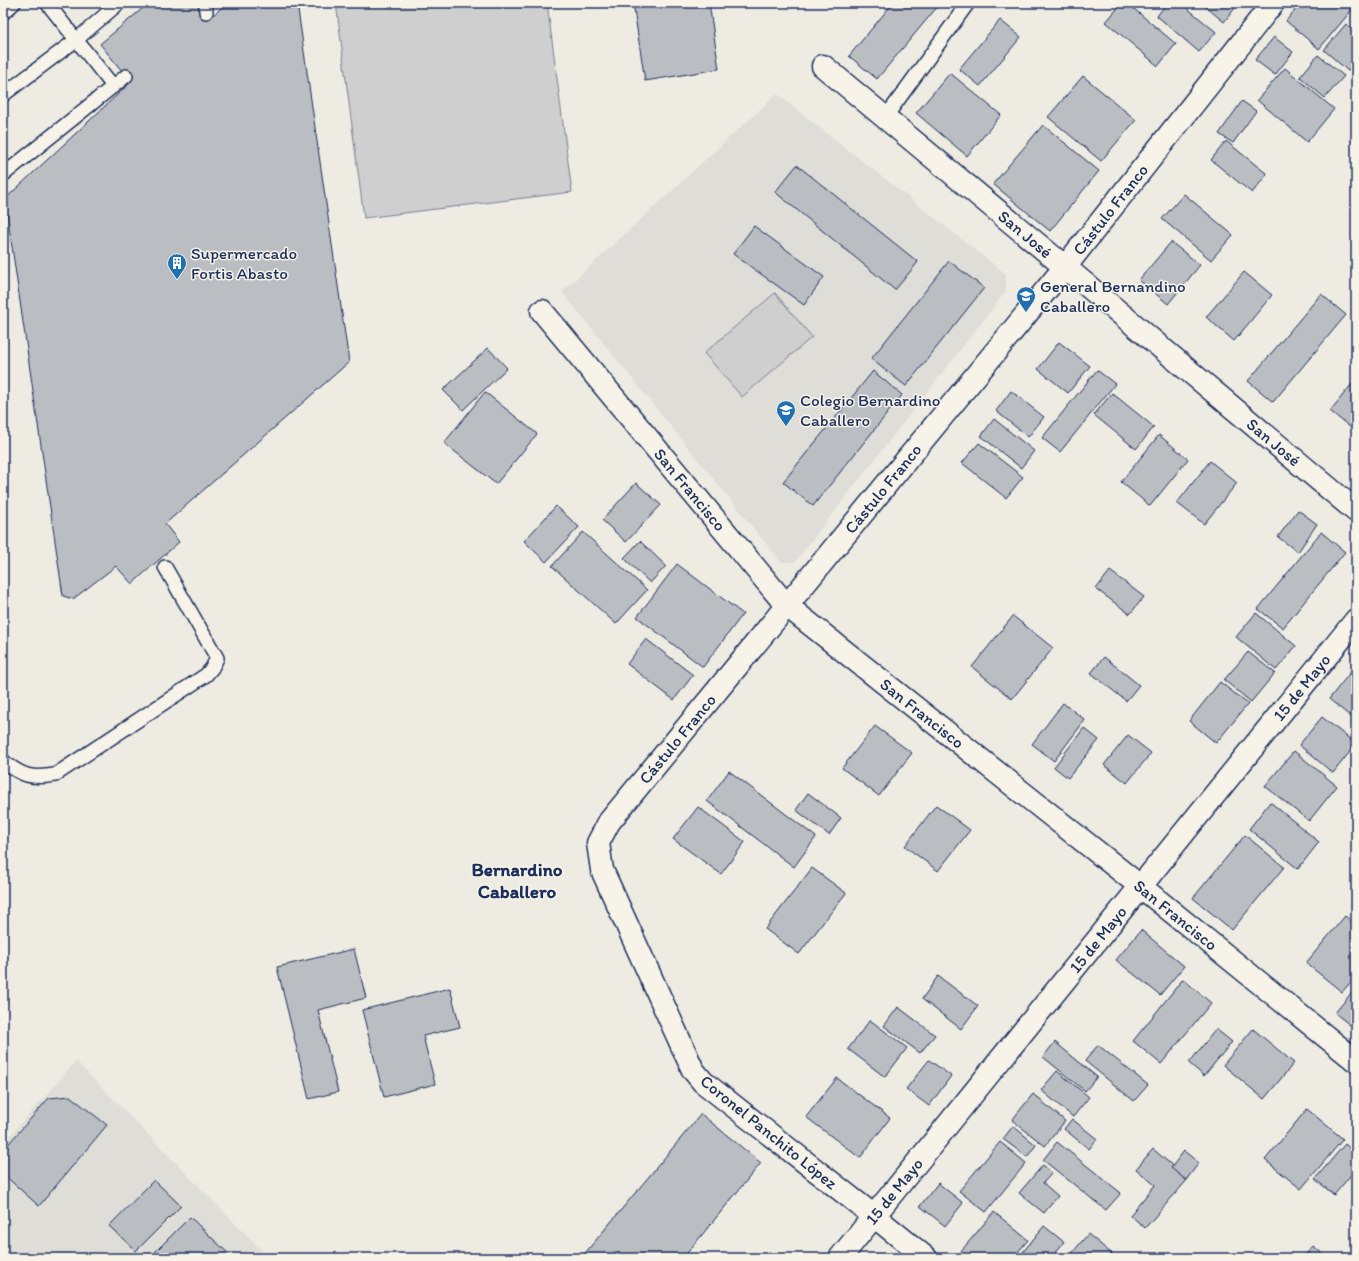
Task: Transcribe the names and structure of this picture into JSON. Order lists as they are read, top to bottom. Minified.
{"streets":{"street":["Cástulo Franco","San José","San Francisco","15 de Mayo","Coronel Panchito López"]},"crossings":[["Cástulo Franco","San José"],["Cástulo Franco","San Francisco"],["Cástulo Franco","Coronel Panchito López"],["San Francisco","15 de Mayo"],["15 de Mayo","Coronel Panchito López"]],"districts":["Bernardino Caballero"],"places":{"building":["Supermercado Fortis Abasto"],"school or university":["General Bernandino Caballero","Colegio Bernardino Caballero"]}}
